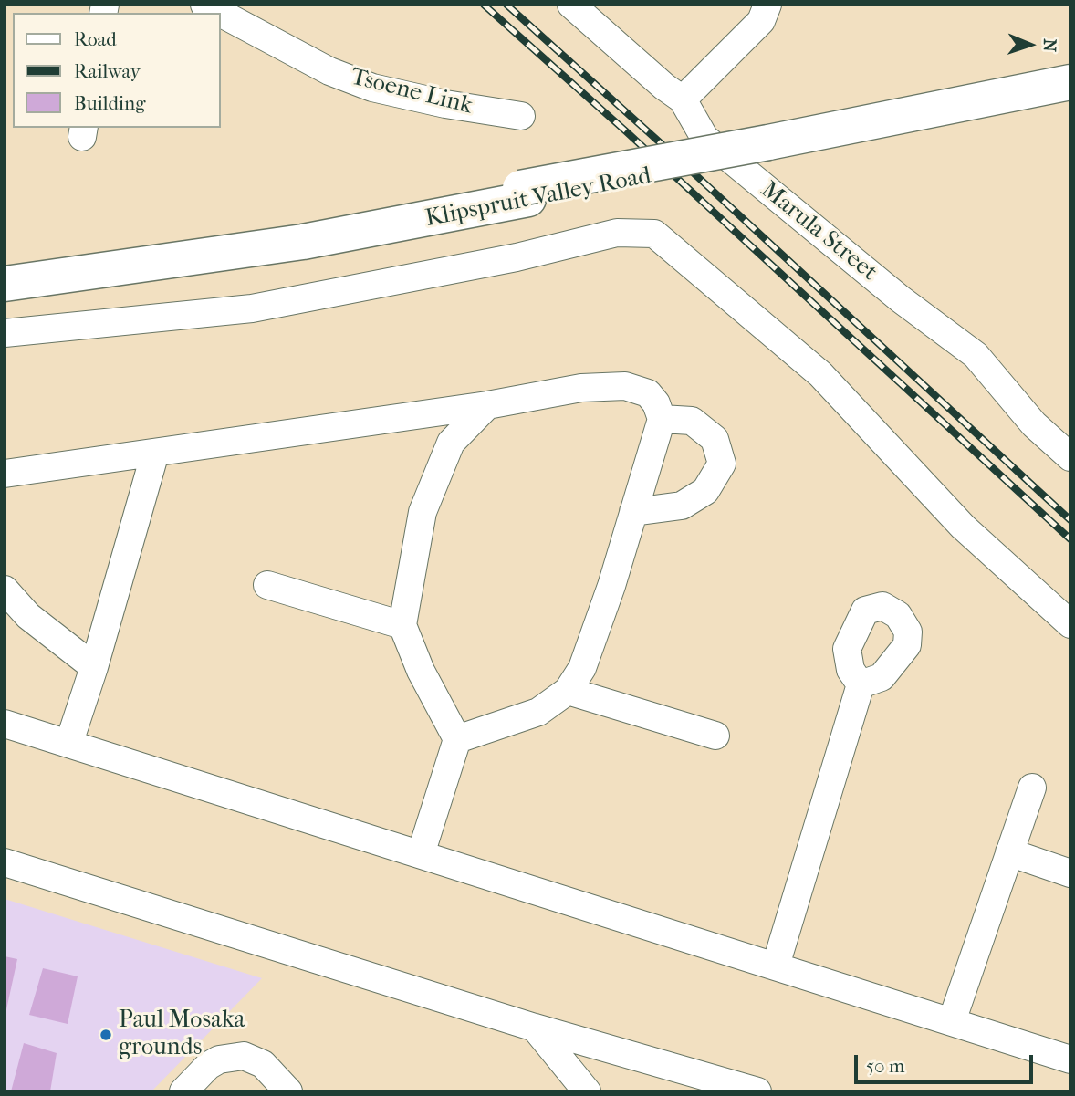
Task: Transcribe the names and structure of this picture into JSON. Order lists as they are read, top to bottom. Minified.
{"streets":{"street":["Tsoene Link","Klipspruit Valley Road","Marula Street"]},"places":["Paul Mosaka grounds"],"legend":["Road","Railway","Building"],"scale_bar":"50 m","north":"right"}
